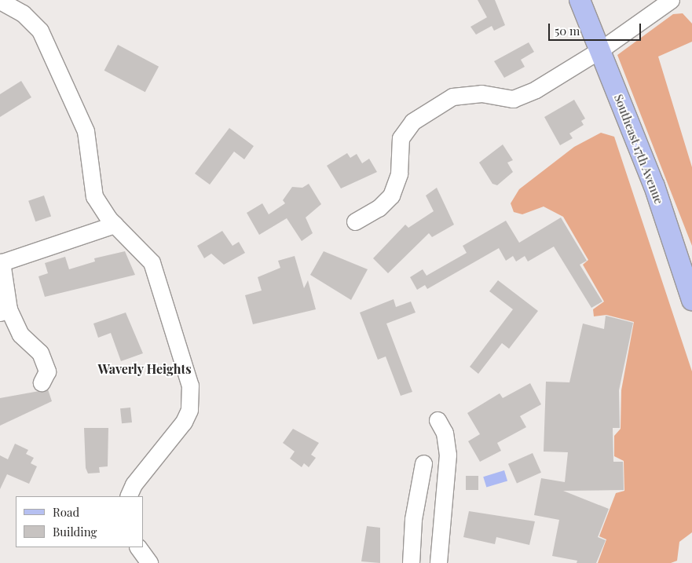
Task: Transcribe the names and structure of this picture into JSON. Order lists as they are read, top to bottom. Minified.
{"streets":{"main road":["Southeast 17th Avenue"]},"districts":["Waverly Heights"],"legend":["Road","Building"],"scale_bar":"50 m"}
